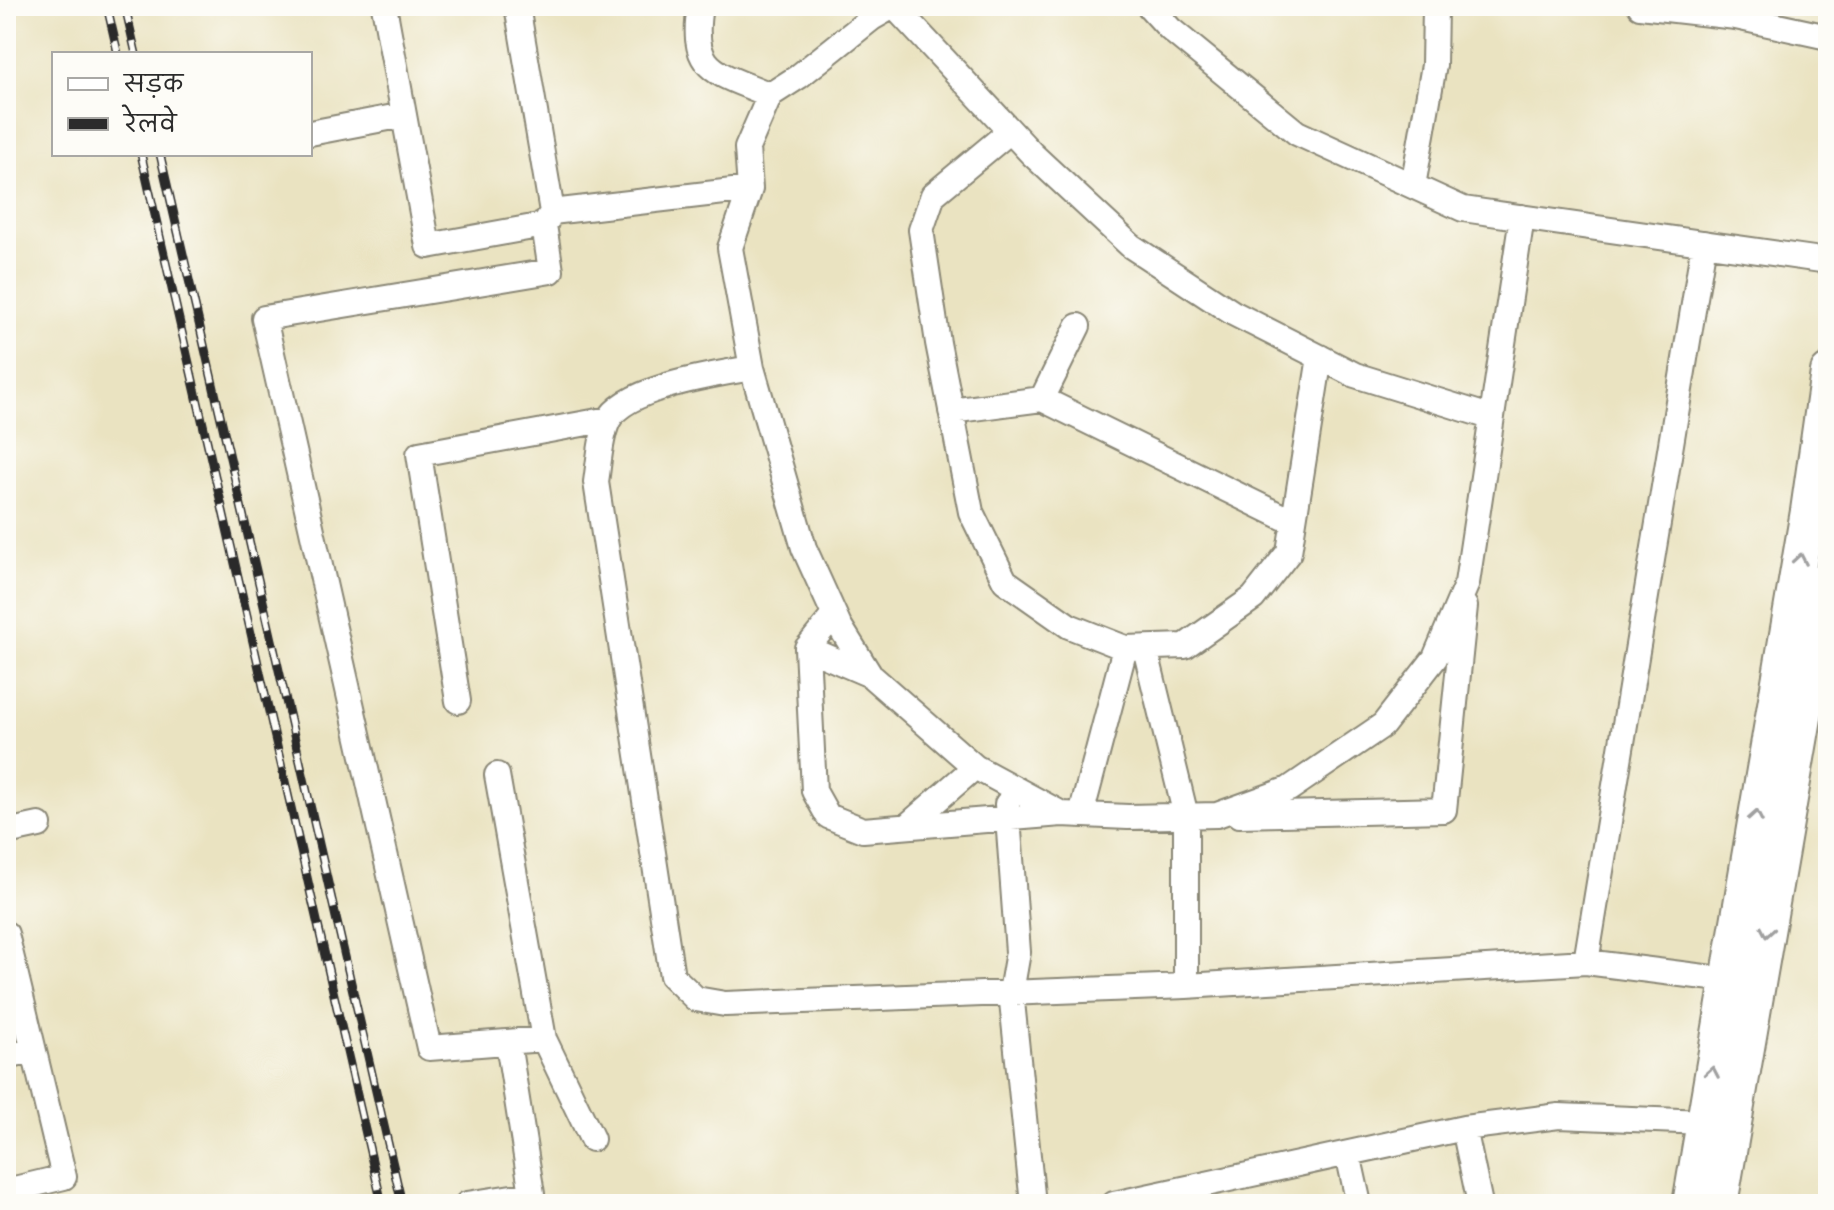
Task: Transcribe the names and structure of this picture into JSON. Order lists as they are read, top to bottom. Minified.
{"legend":["सड़क","रेलवे"]}
